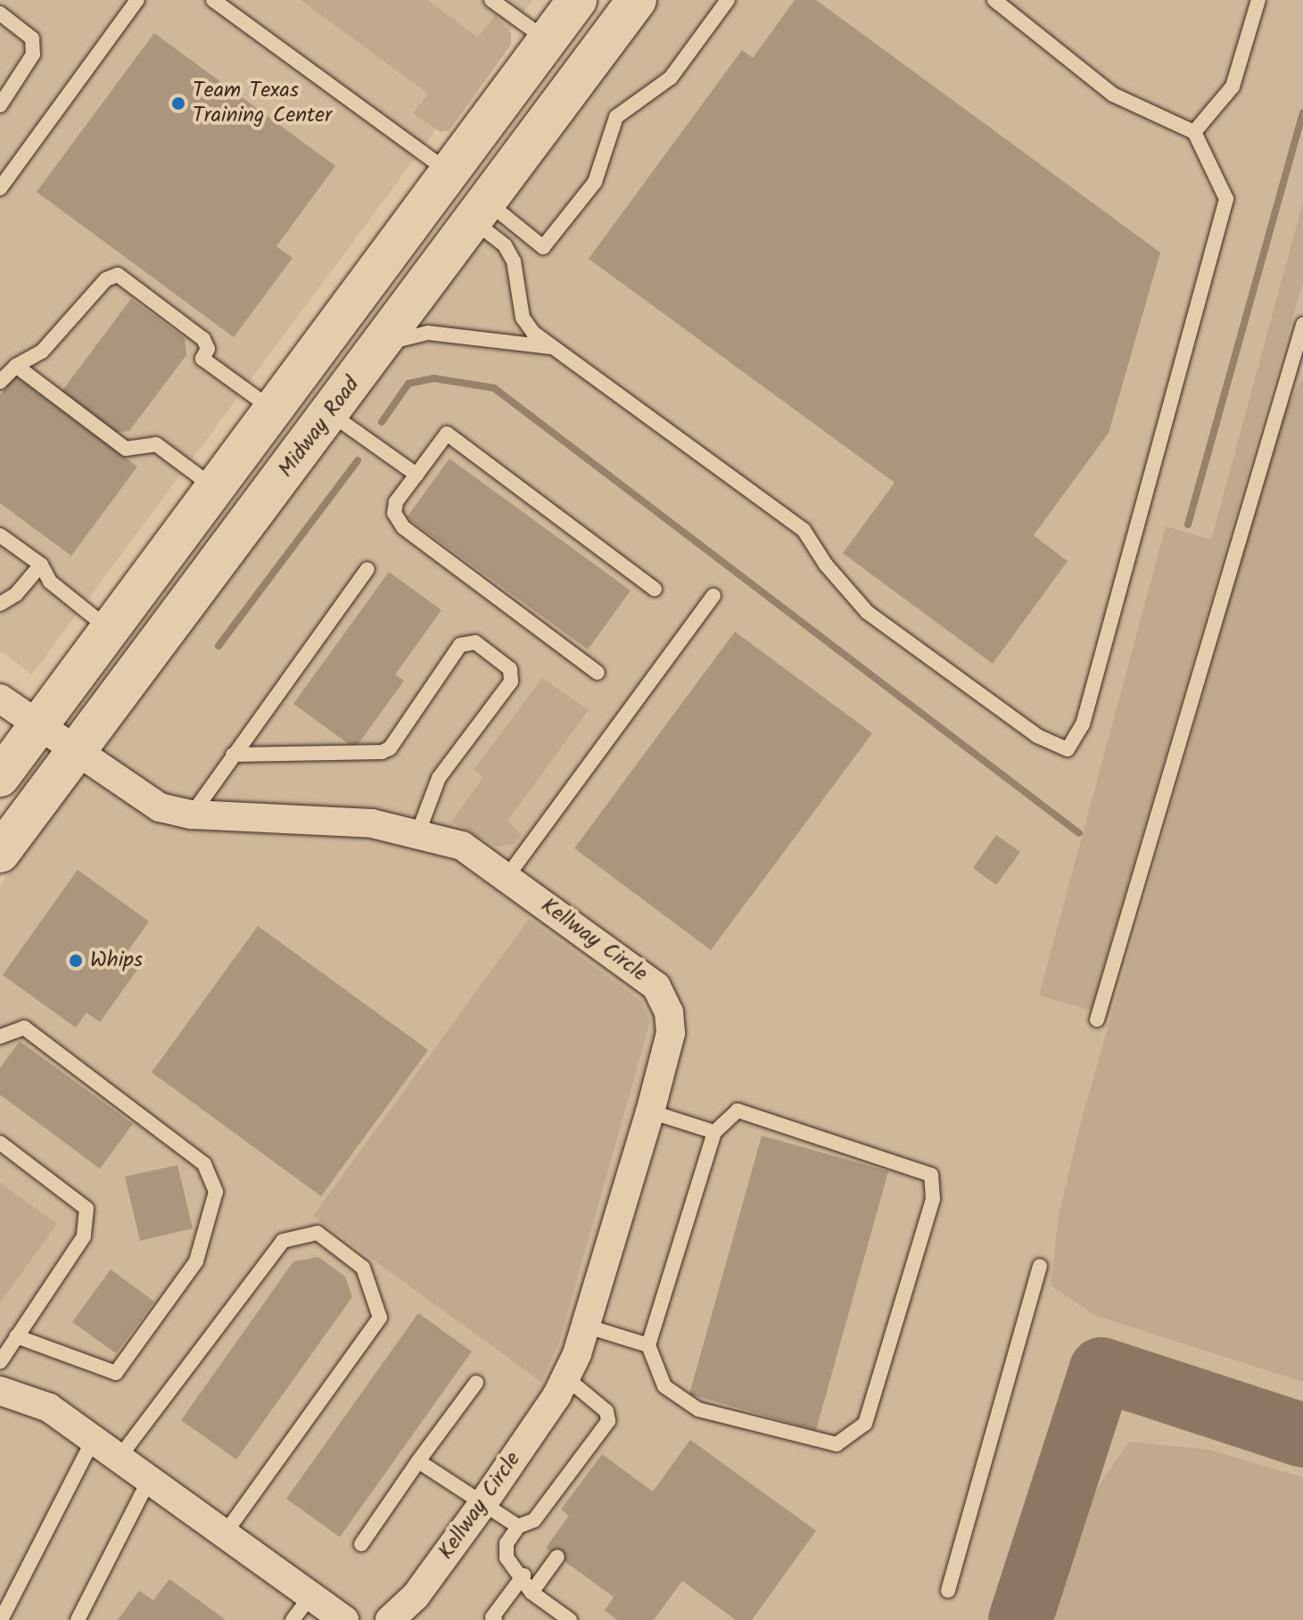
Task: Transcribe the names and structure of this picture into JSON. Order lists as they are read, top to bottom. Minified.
{"streets":{"main road":["Midway Road"],"street":["Kellway Circle"]},"crossings":[["Midway Road","Kellway Circle"]],"places":["Team Texas Training Center","Whips"]}
